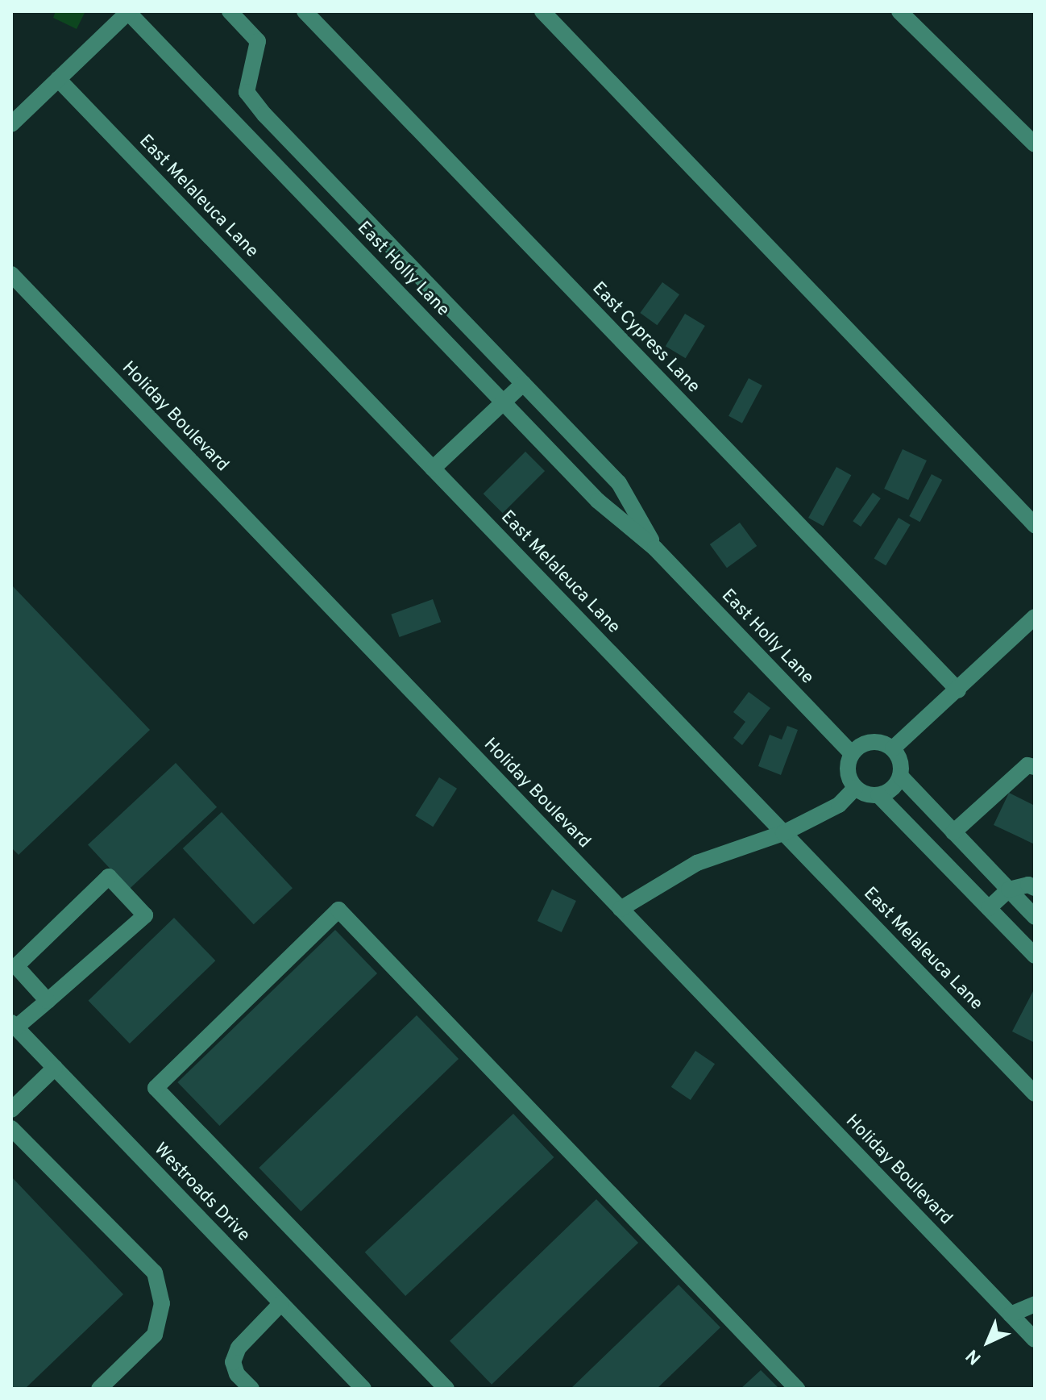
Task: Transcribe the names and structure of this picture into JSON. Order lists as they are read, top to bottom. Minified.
{"streets":{"street":["East Melaleuca Lane","East Holly Lane","East Cypress Lane","Holiday Boulevard","Westroads Drive"]},"north":"bottom left"}
